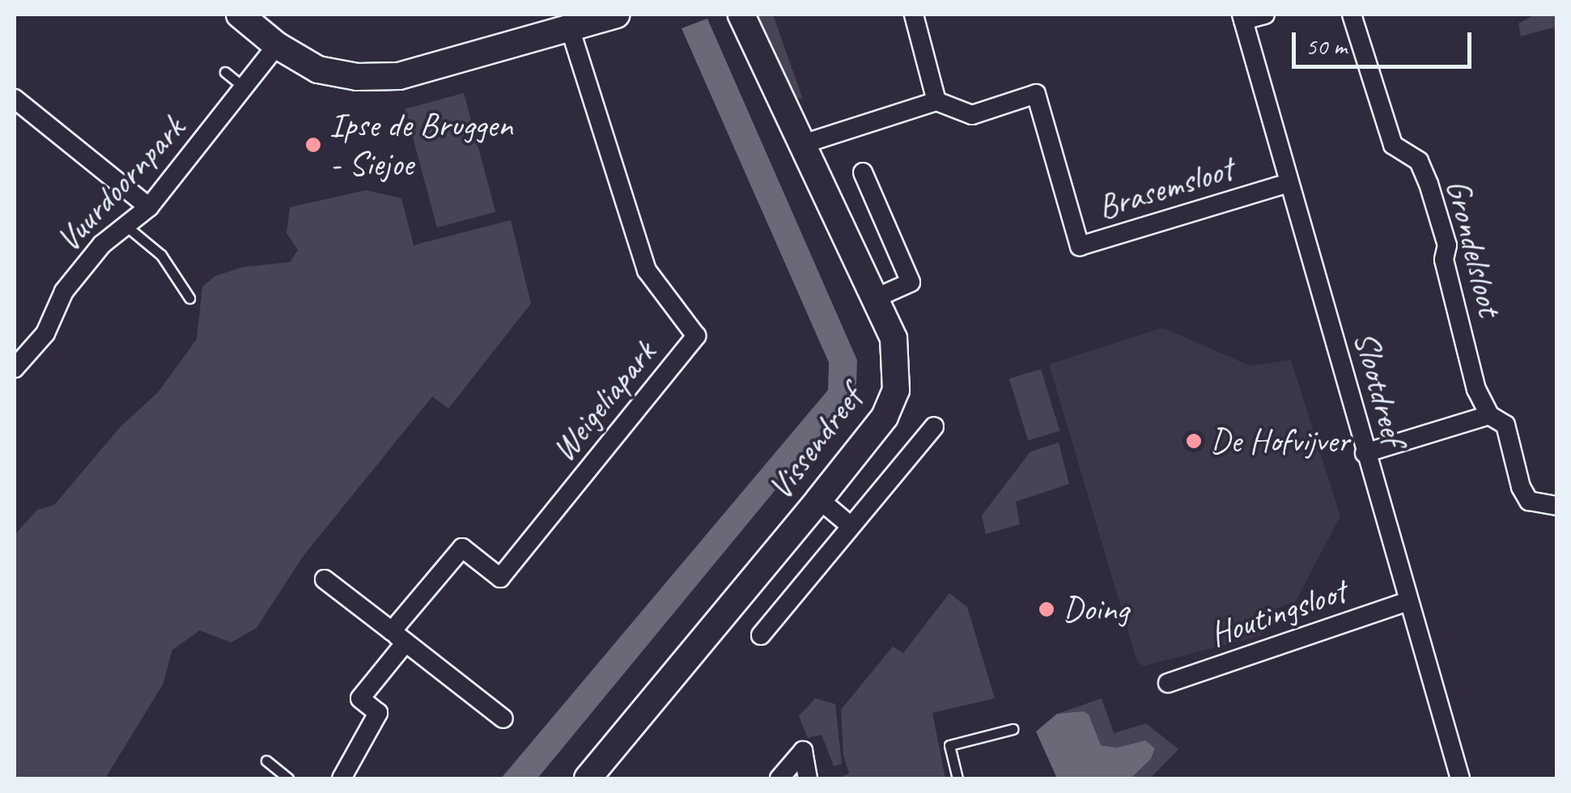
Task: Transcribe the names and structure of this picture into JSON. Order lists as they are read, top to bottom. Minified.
{"streets":{"street":["Vuurdoornpark","Brasemsloot","Grondelsloot","Slootdreef","Weigeliapark","Vissendreef","Houtingsloot"]},"crossings":[["Brasemsloot","Slootdreef"],["Slootdreef","Houtingsloot"]],"places":["Ipse de Bruggen - Siejoe","De Hofvijver","Doing"],"scale_bar":"50 m"}
